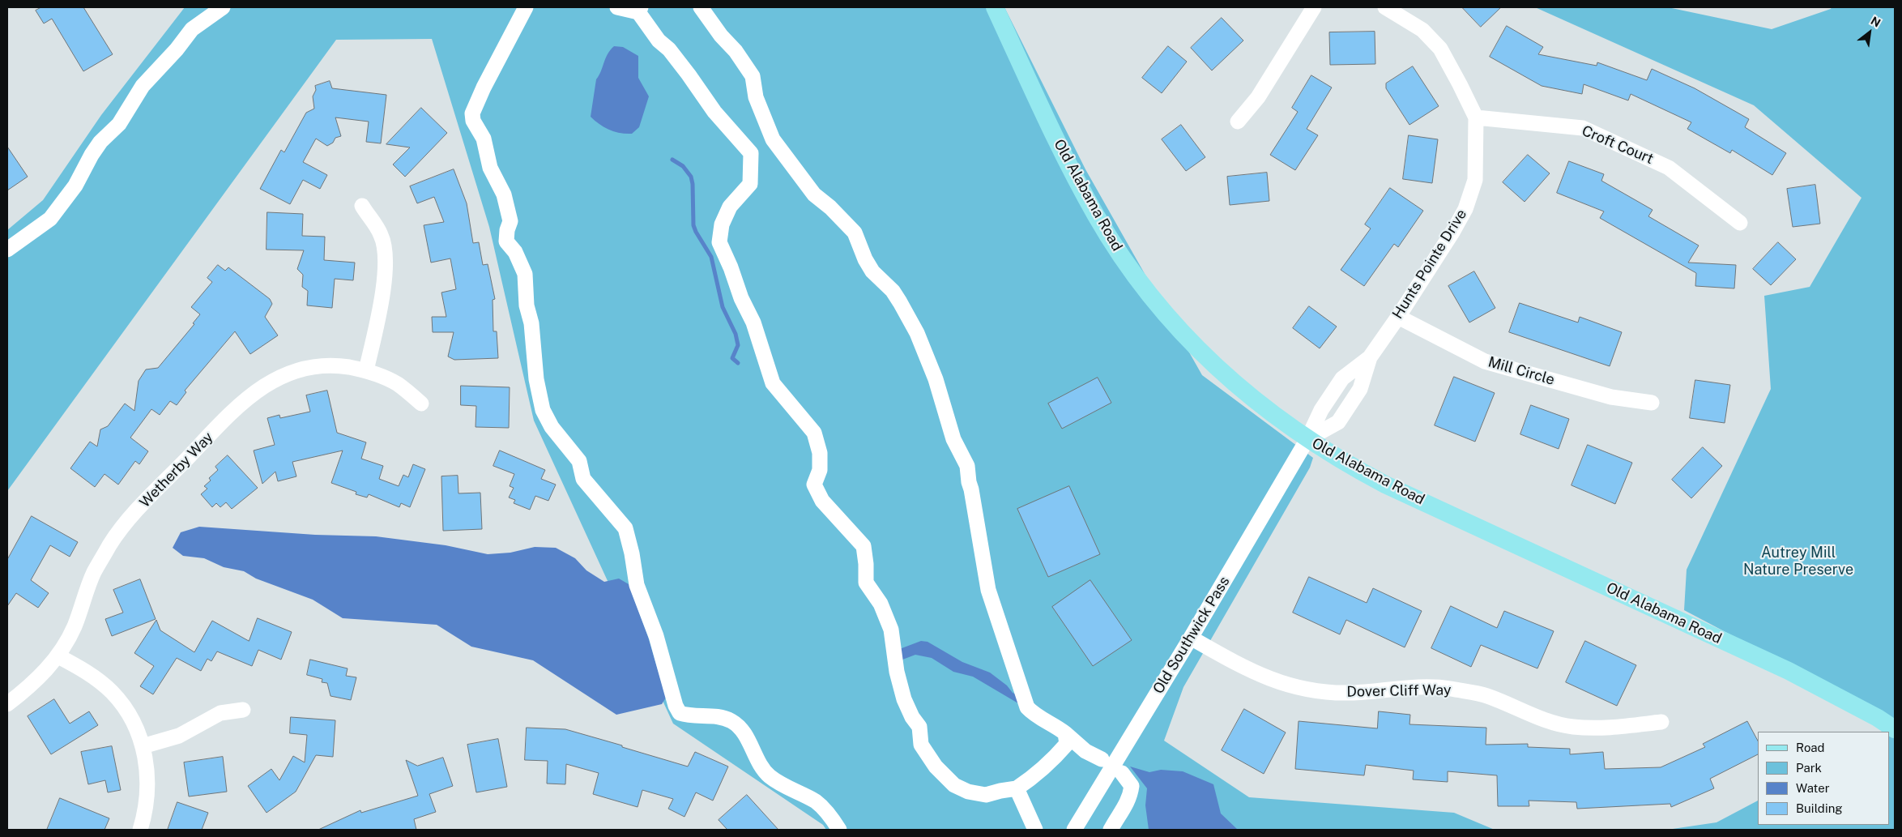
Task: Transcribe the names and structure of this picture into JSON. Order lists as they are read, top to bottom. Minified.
{"streets":{"main road":["Old Alabama Road"],"street":["Croft Court","Hunts Pointe Drive","Mill Circle","Wetherby Way","Old Southwick Pass","Dover Cliff Way"]},"crossings":[["Croft Court","Hunts Pointe Drive"],["Old Alabama Road","Hunts Pointe Drive"],["Old Alabama Road","Old Southwick Pass"],["Hunts Pointe Drive","Mill Circle"],["Hunts Pointe Drive","Old Southwick Pass"],["Old Southwick Pass","Dover Cliff Way"]],"parks":["Autrey Mill Nature Preserve"],"legend":["Road","Park","Water","Building"],"north":"top right"}
